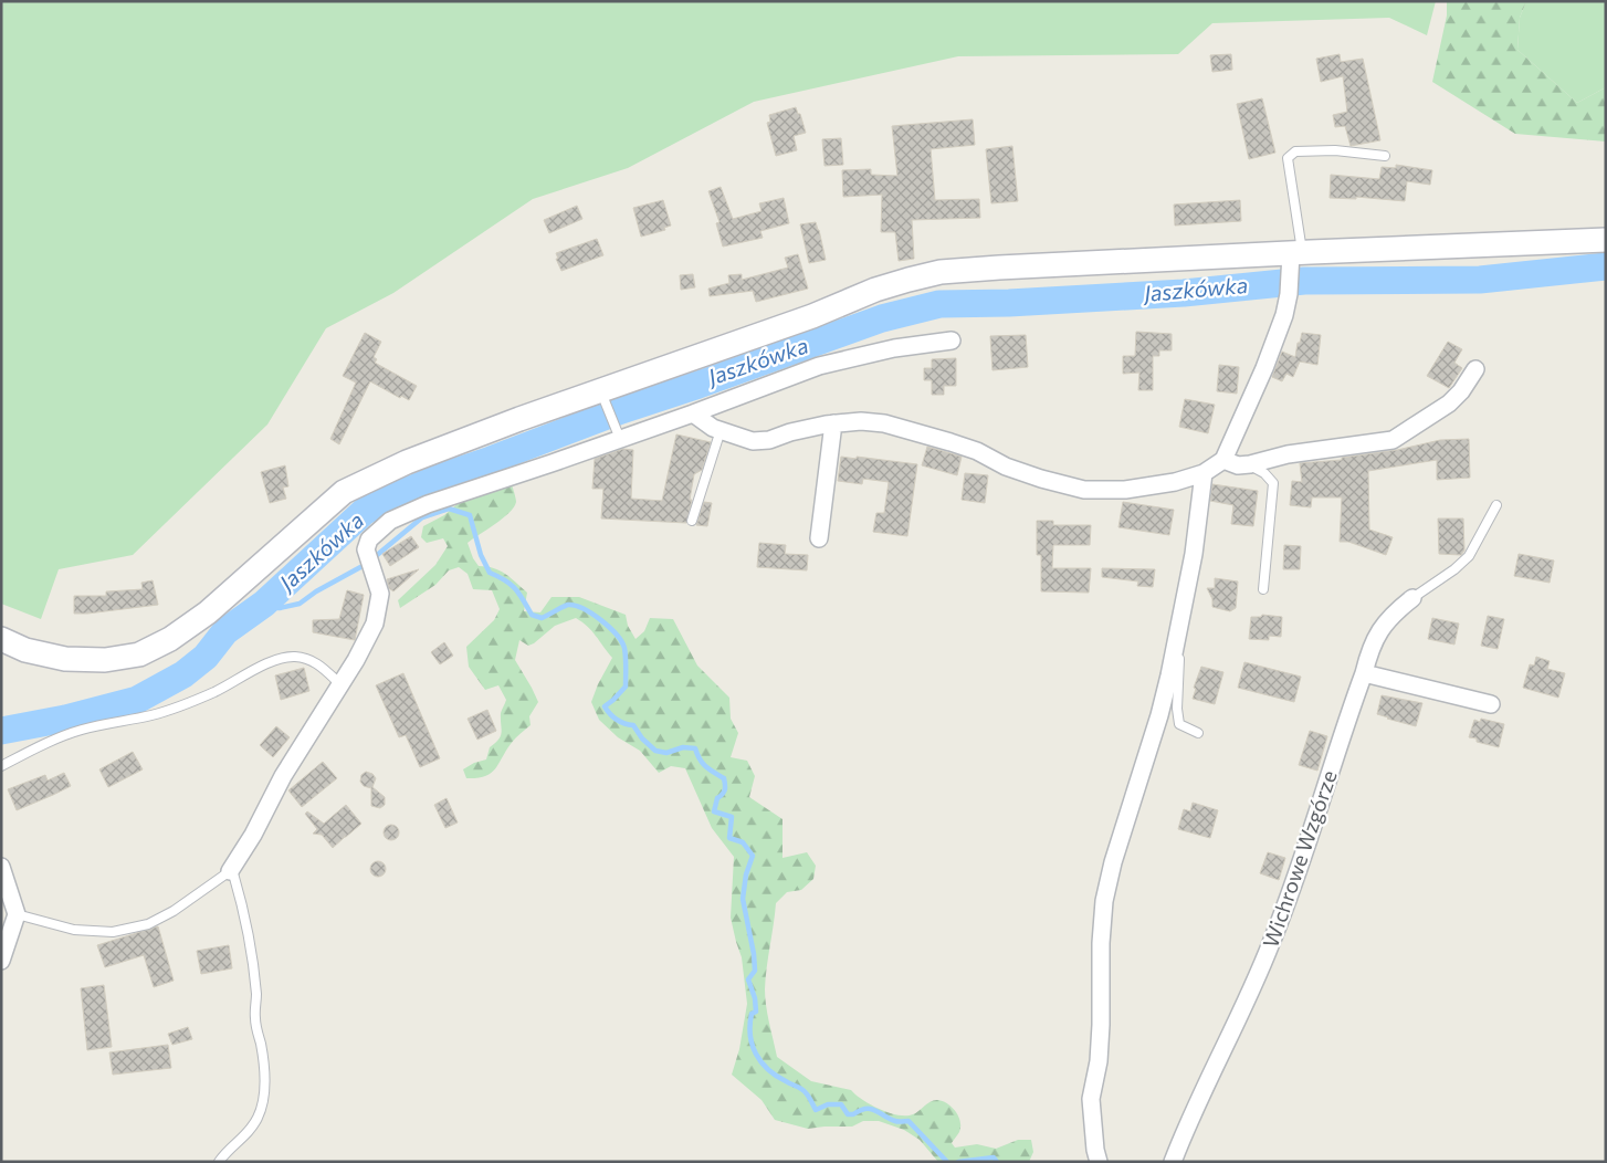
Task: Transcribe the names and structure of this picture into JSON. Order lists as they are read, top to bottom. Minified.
{"streets":{"street":["Wichrowe Wzgórze"]},"water":["Jaszkówka"]}
